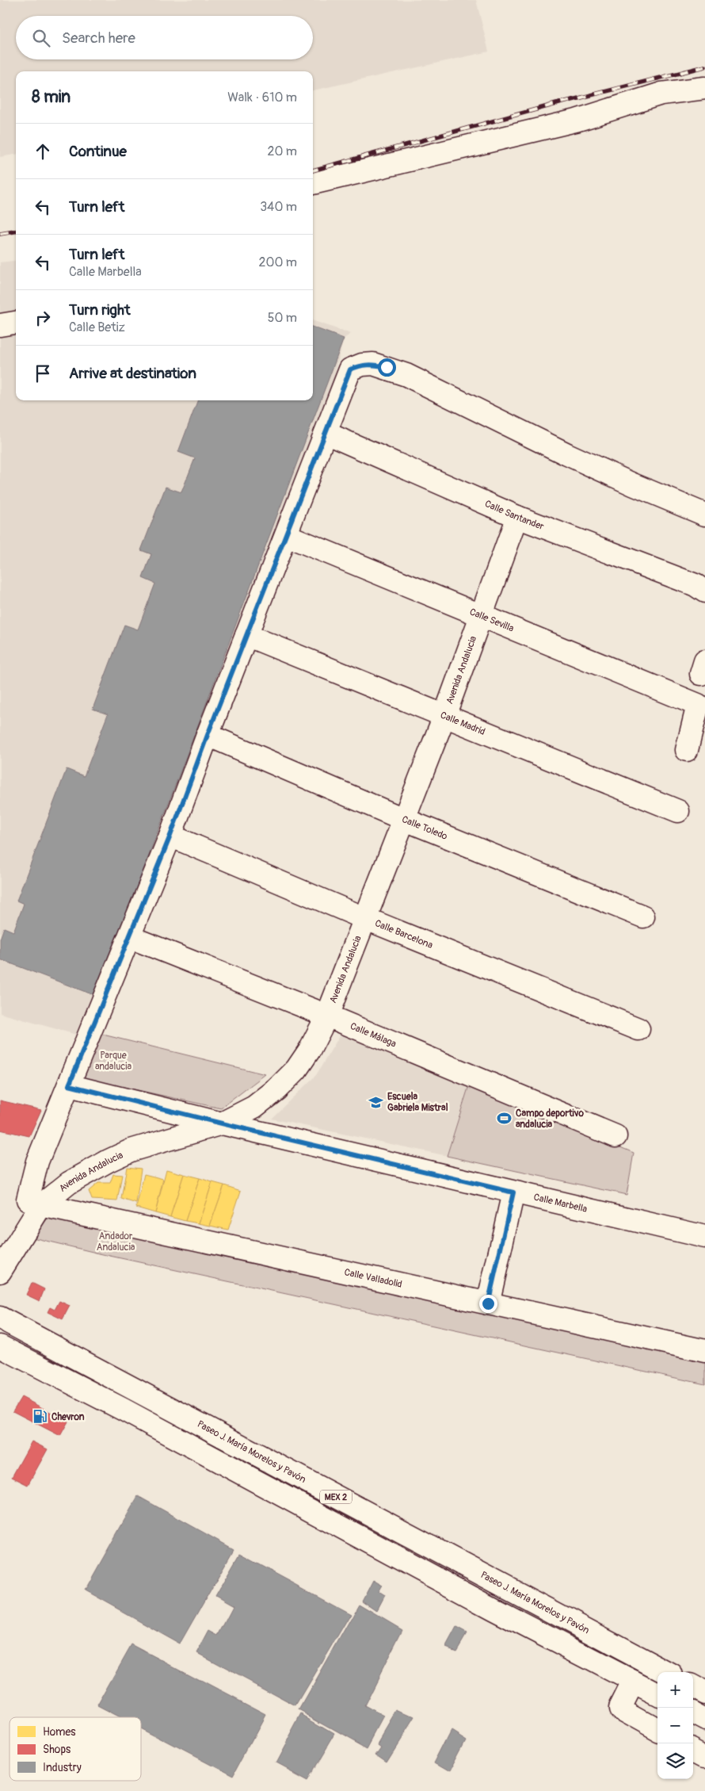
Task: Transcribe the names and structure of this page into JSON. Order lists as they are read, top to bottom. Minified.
{"streets":{"main road":["Calle Santander","Calle Sevilla","Avenida Andalucia","Calle Madrid","Calle Toledo","Calle Barcelona","Calle Málaga","Calle Marbella","Calle Valladolid","Paseo J. María Morelos y Pavón","MEX 2"]},"crossings":[["Calle Santander","Avenida Andalucia"],["Calle Sevilla","Avenida Andalucia"],["Avenida Andalucia","Calle Madrid"],["Avenida Andalucia","Calle Toledo"],["Avenida Andalucia","Calle Barcelona"],["Avenida Andalucia","Calle Málaga"],["Avenida Andalucia","Calle Marbella"],["Avenida Andalucia","Calle Valladolid"]],"parks":["Parque andalucia","Andador Andalucia"],"places":{"school or university":["Escuela Gabriela Mistral"],"sports":["Campo deportivo andalucia"],"fuel station":["Chevron"]},"legend":["Homes","Shops","Industry"],"page":{"search":"Search here","heading":["8 min","Walk · 610 m"],"list":[["Continue","20 m"],["Turn left","340 m"],["Turn left","Calle Marbella","200 m"],["Turn right","Calle Betiz","50 m"],"Arrive at destination"],"map_buttons":["+","−"]}}
